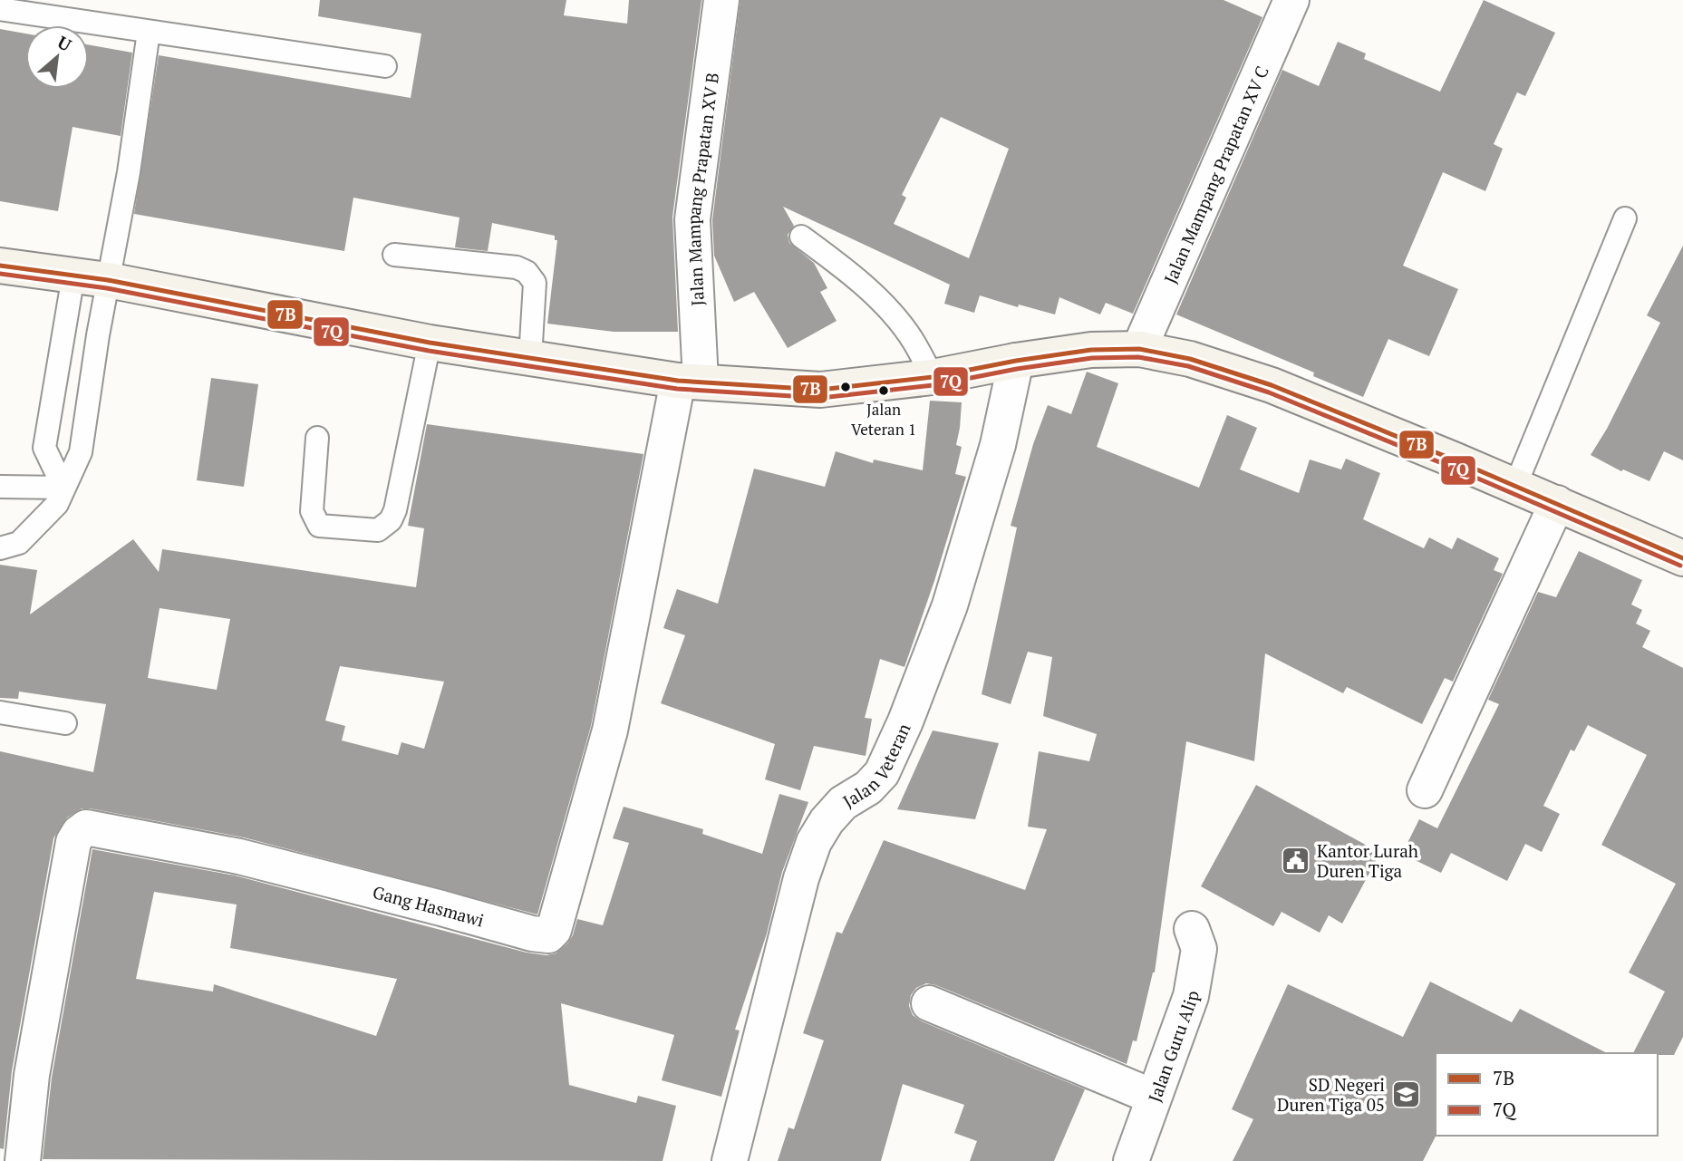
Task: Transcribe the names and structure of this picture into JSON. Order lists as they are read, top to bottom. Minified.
{"streets":{"street":["Jalan Mampang Prapatan XV C","Jalan Mampang Prapatan XV B","Jalan Veteran","Gang Hasmawi","Jalan Guru Alip"]},"crossings":[["Jalan Mampang Prapatan XV B","Gang Hasmawi"]],"places":{"other":["Jalan Veteran 1"],"public building":["Kantor Lurah Duren Tiga"],"school or university":["SD Negeri Duren Tiga 05"]},"lines":["transit line 7B","transit line 7Q"],"legend":["7B","7Q"],"north":"top right"}
